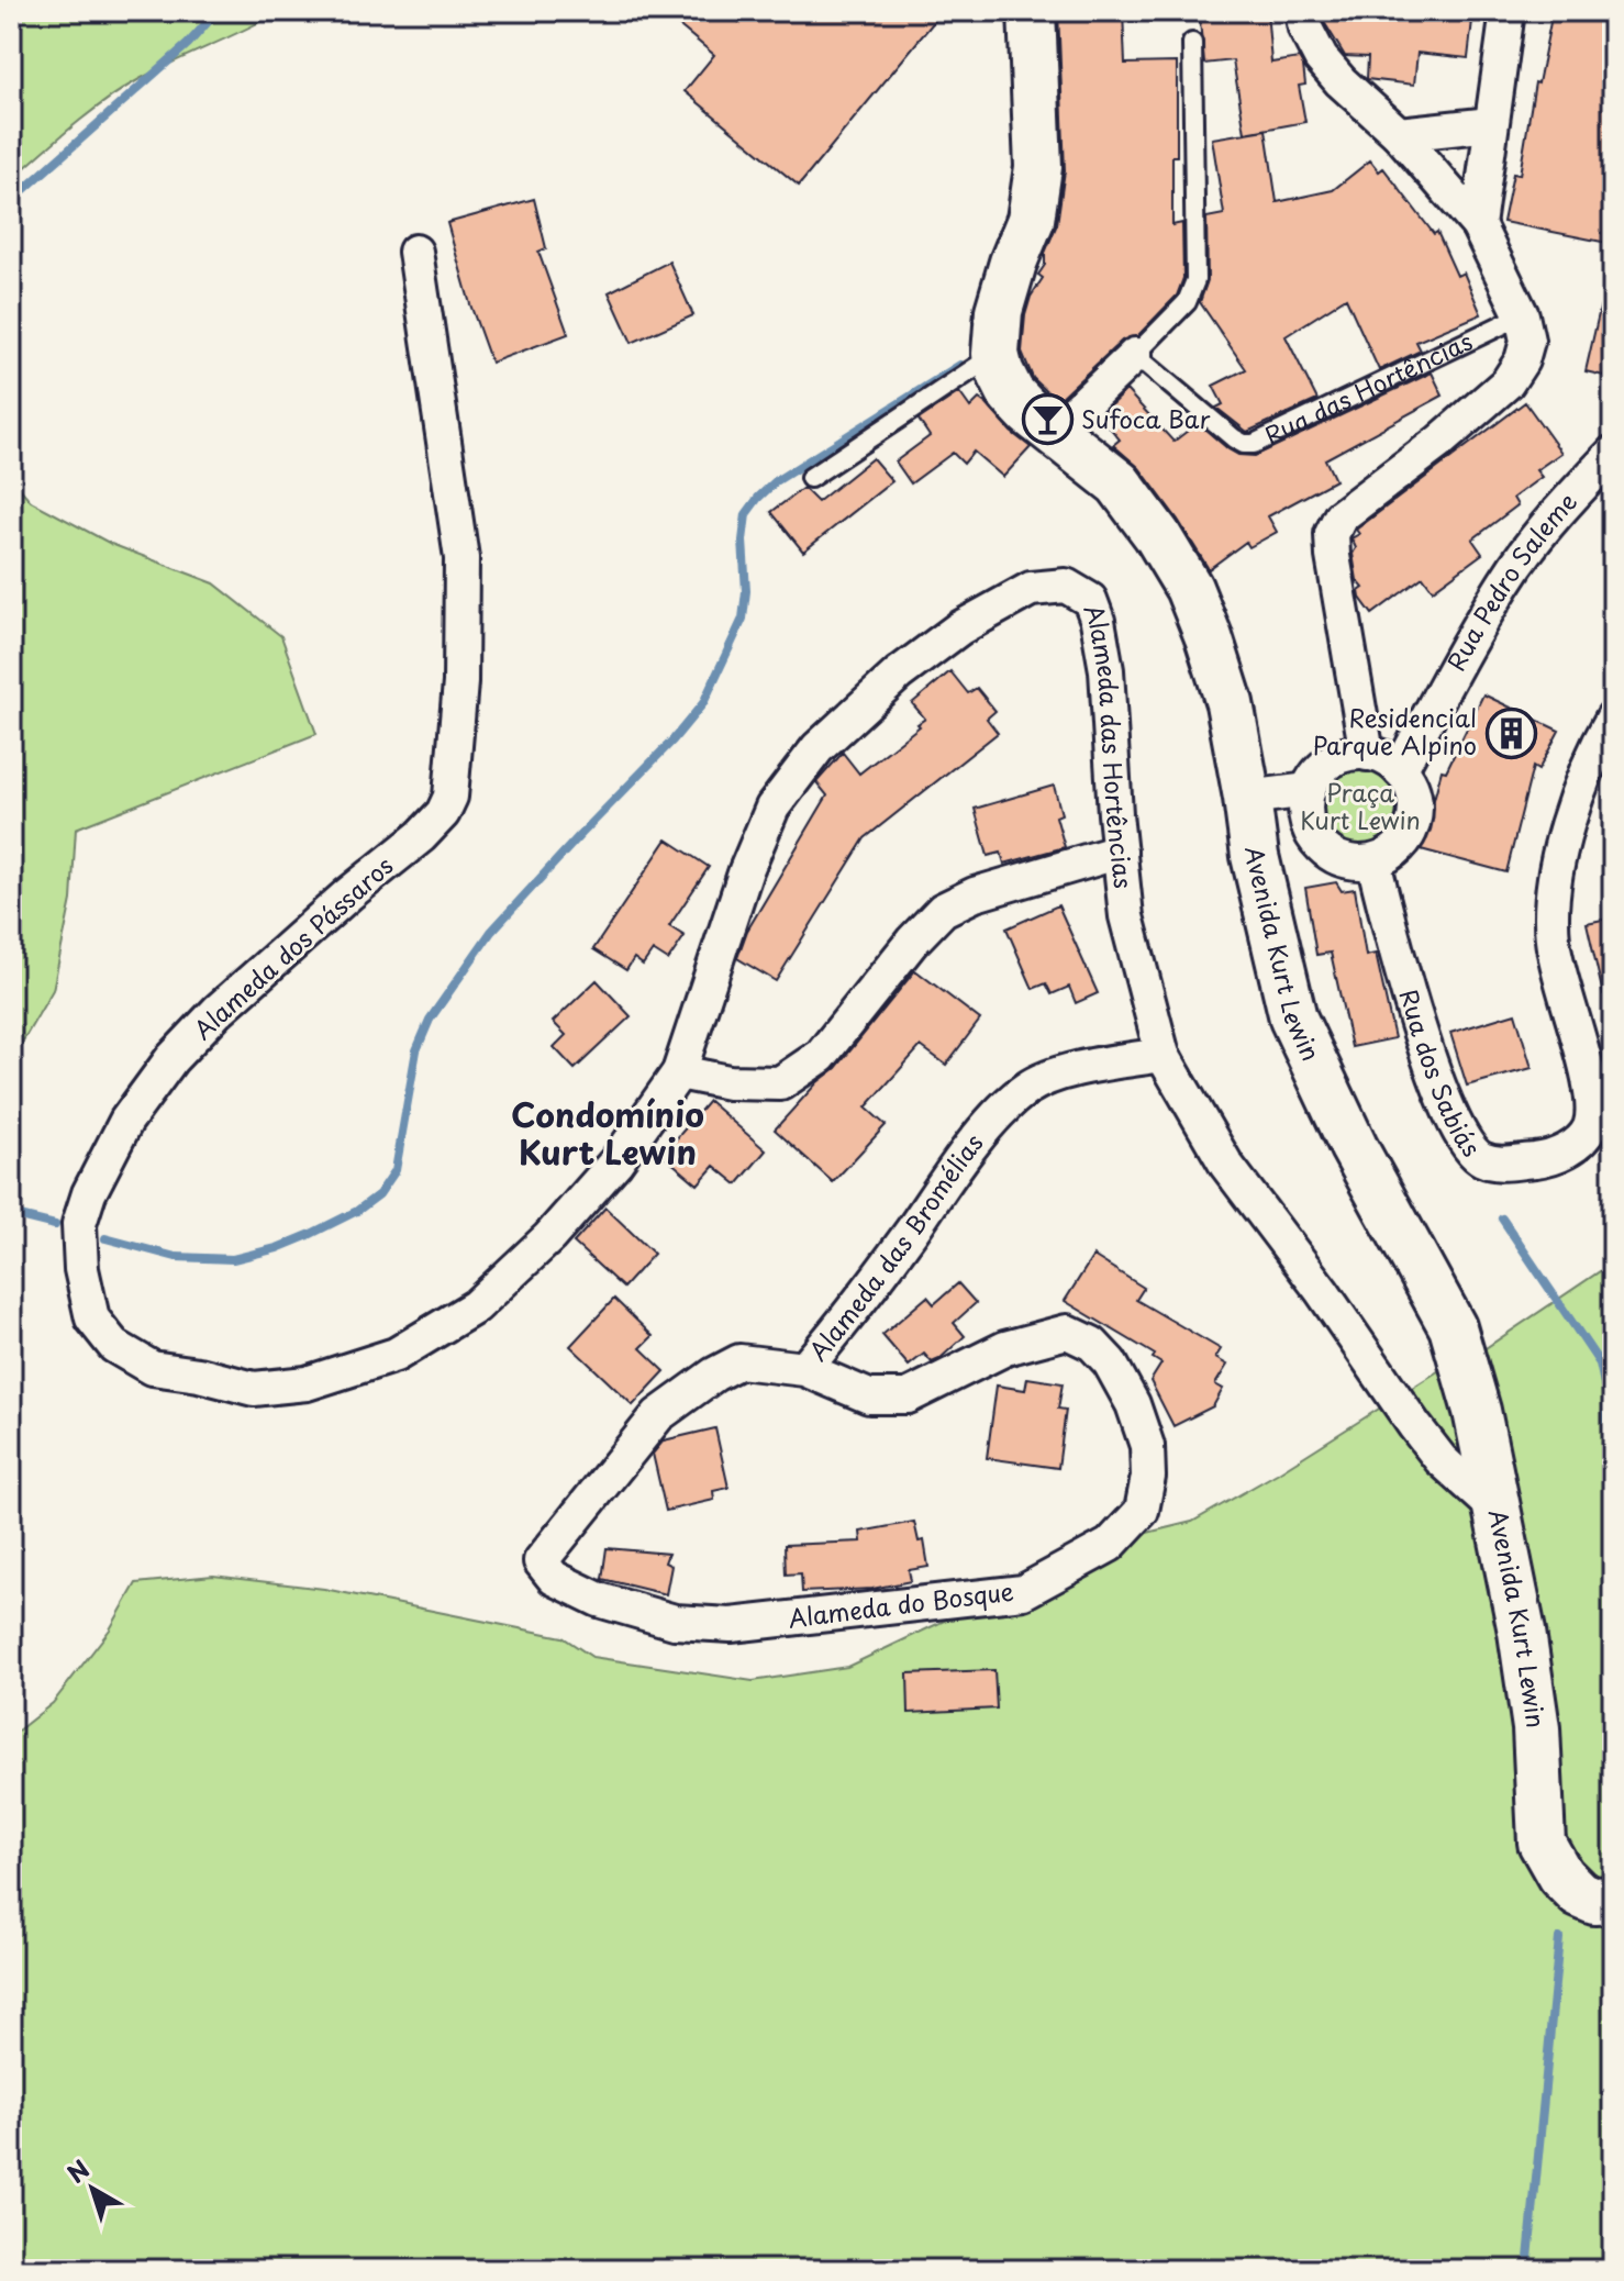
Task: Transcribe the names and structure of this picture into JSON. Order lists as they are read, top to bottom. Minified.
{"streets":{"main road":["Avenida Kurt Lewin"],"street":["Rua Pedro Saleme","Alameda das Hortências","Alameda dos Pássaros","Rua dos Sabiás","Alameda das Bromélias","Alameda do Bosque"],"lane":["Rua das Hortências"]},"crossings":[["Rua Pedro Saleme","Rua dos Sabiás"],["Alameda das Hortências","Alameda dos Pássaros"],["Alameda das Hortências","Avenida Kurt Lewin"],["Alameda das Hortências","Alameda das Bromélias"],["Alameda das Bromélias","Alameda do Bosque"]],"districts":["Condomínio Kurt Lewin"],"parks":["Praça Kurt Lewin"],"places":{"bar":["Sufoca Bar"],"building":["Residencial Parque Alpino"]},"north":"top left"}
